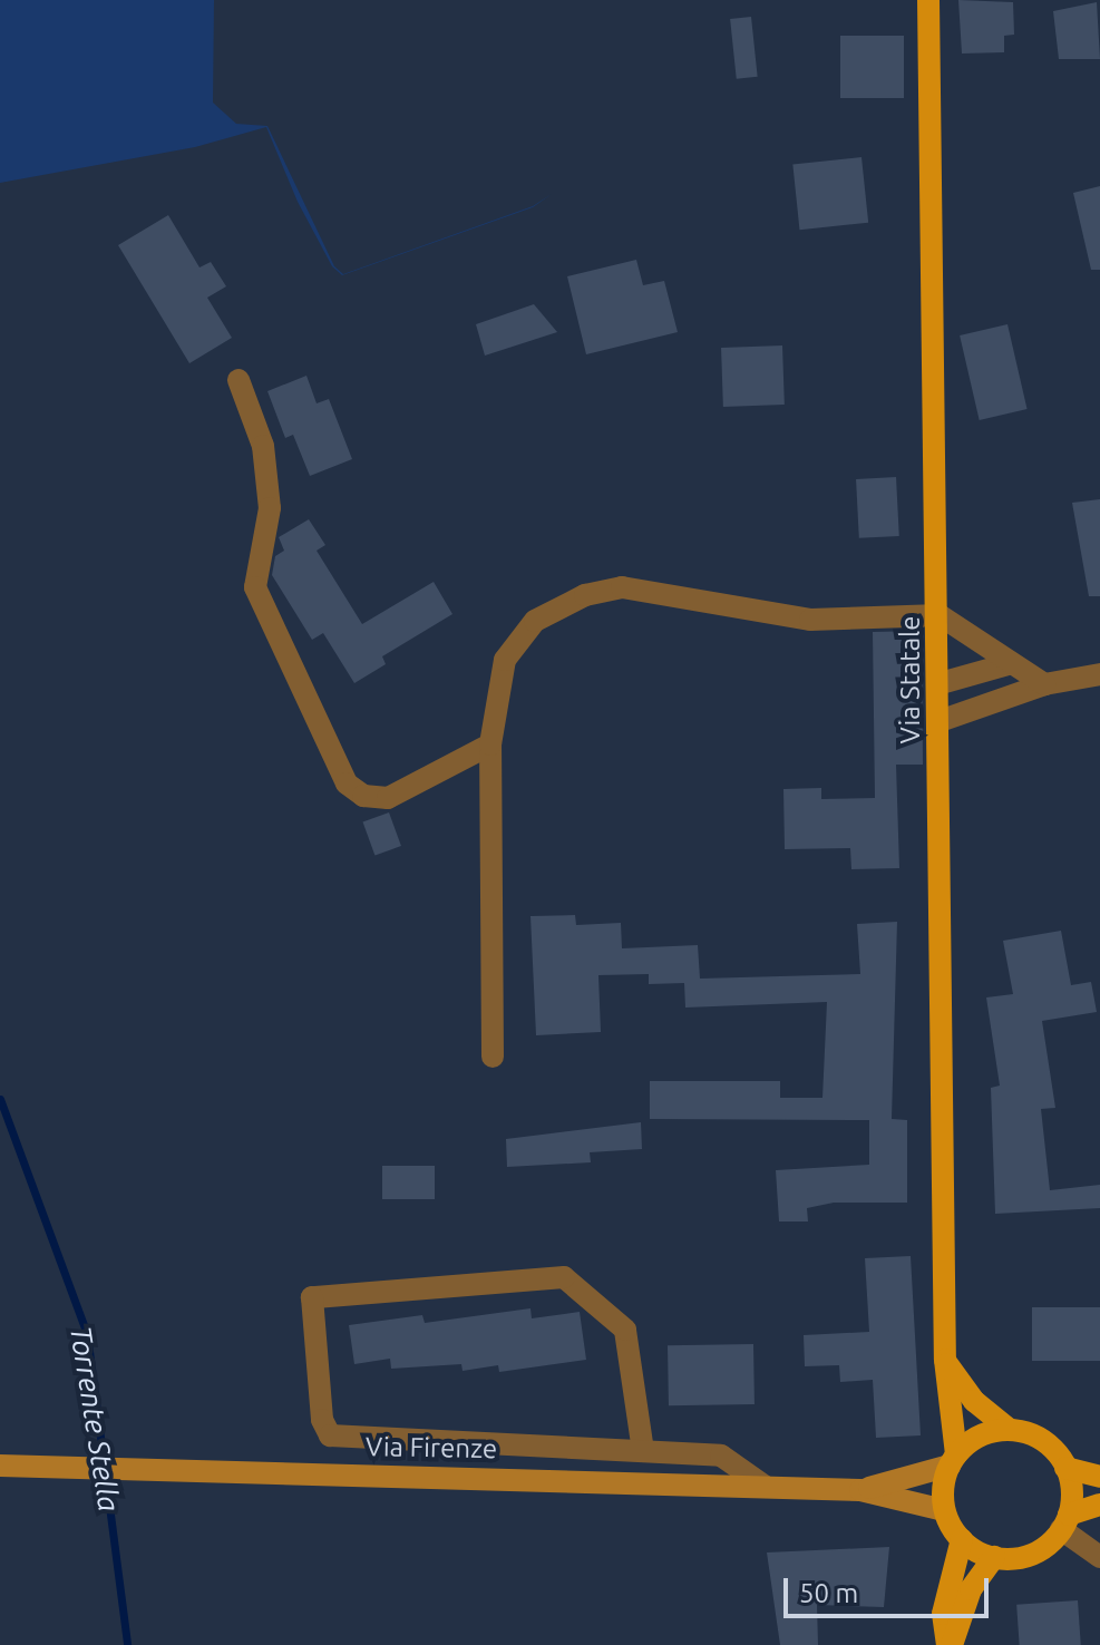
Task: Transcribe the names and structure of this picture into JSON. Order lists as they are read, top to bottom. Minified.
{"streets":{"main road":["Via Statale"],"street":["Via Firenze"]},"water":["Torrente Stella"],"scale_bar":"50 m"}
